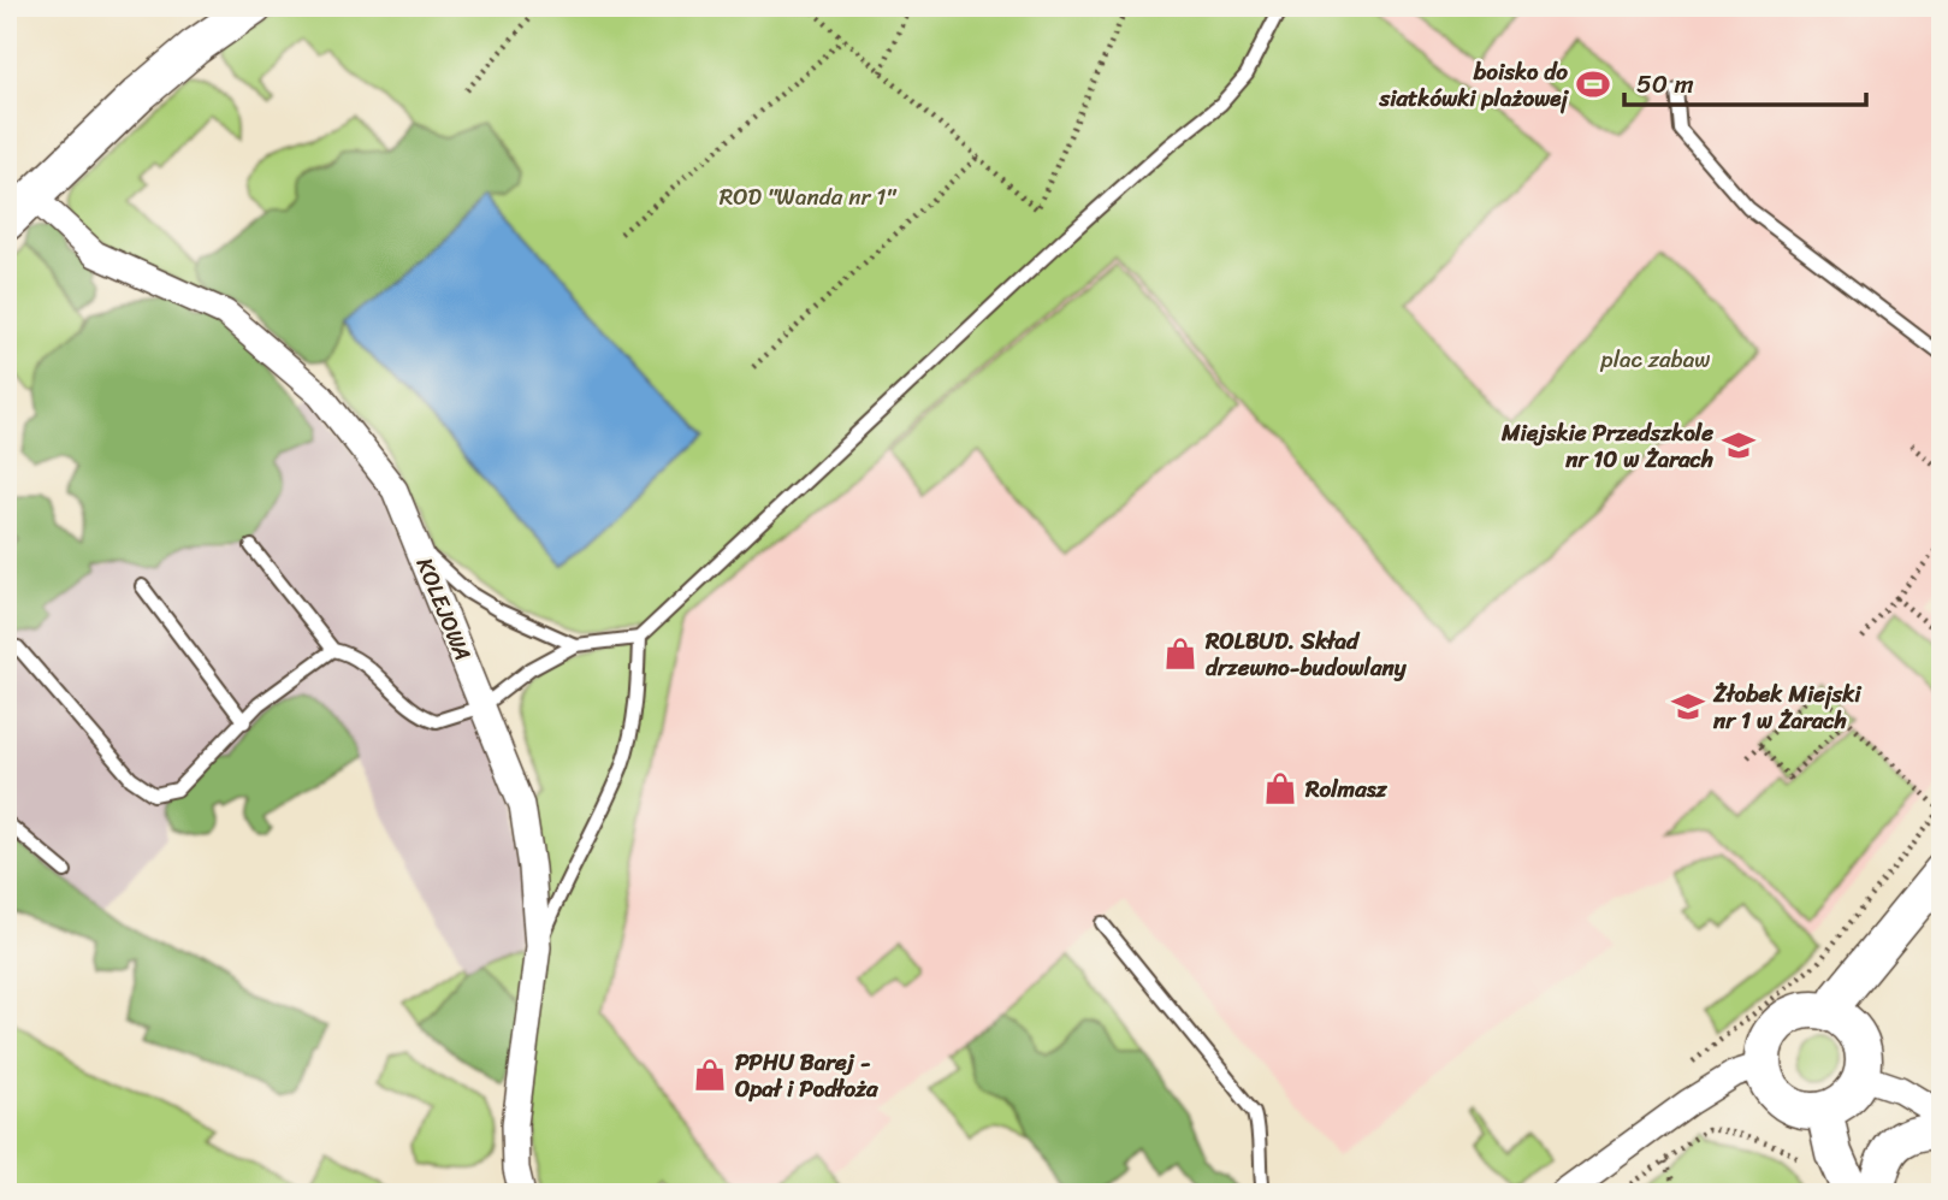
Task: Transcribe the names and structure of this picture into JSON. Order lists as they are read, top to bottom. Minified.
{"streets":{"street":["KOLEJOWA"]},"parks":["ROD \"Wanda nr 1\"","plac zabaw"],"places":{"sports":["boisko do siatkówki plażowej"],"school or university":["Miejskie Przedszkole nr 10 w Żarach","Żłobek Miejski nr 1 w Żarach"],"shop":["ROLBUD. Skład drzewno-budowlany","Rolmasz","PPHU Barej - Opał i Podłoża"]},"scale_bar":"50 m"}
